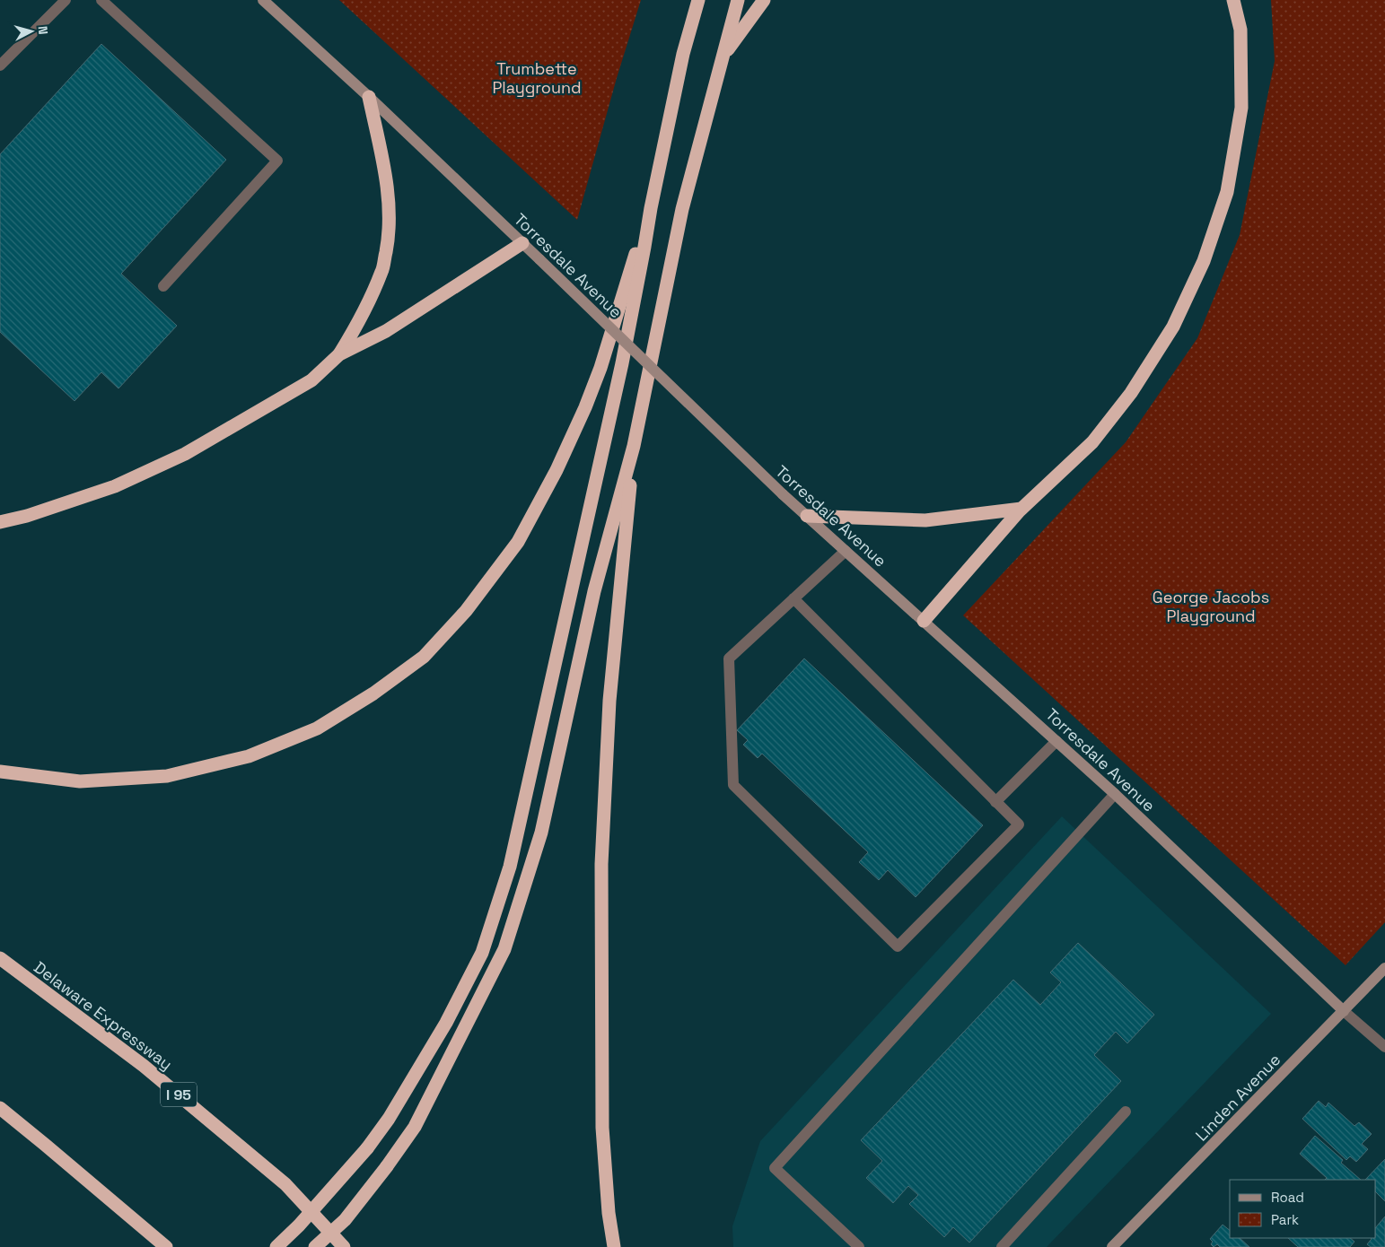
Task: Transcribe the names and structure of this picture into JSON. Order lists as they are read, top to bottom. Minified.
{"streets":{"highway":["Delaware Expressway","I 95"],"street":["Torresdale Avenue","Linden Avenue"]},"crossings":[["Torresdale Avenue","Linden Avenue"]],"parks":["Trumbette Playground","George Jacobs Playground"],"legend":["Road","Park"],"north":"right"}
